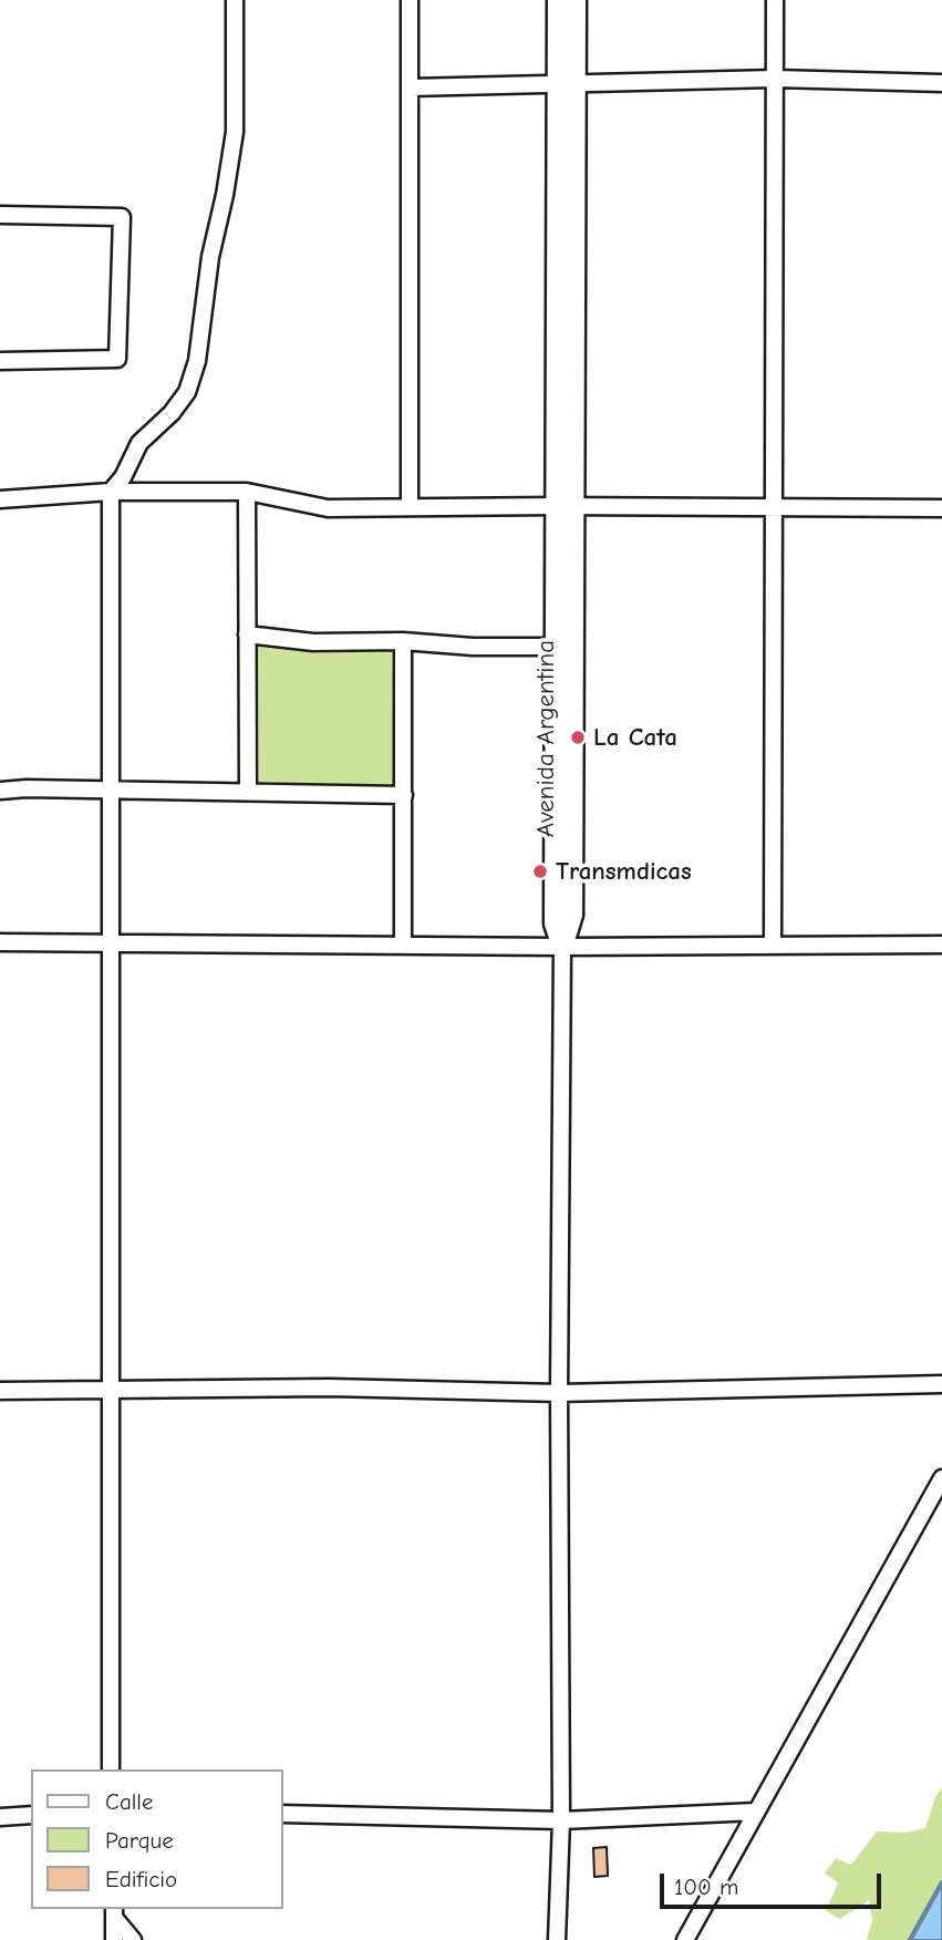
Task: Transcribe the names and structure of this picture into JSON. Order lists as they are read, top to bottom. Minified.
{"streets":{"main road":["Avenida Argentina"]},"places":["La Cata","Transmdicas"],"legend":["Calle","Parque","Edificio"],"scale_bar":"100 m"}
